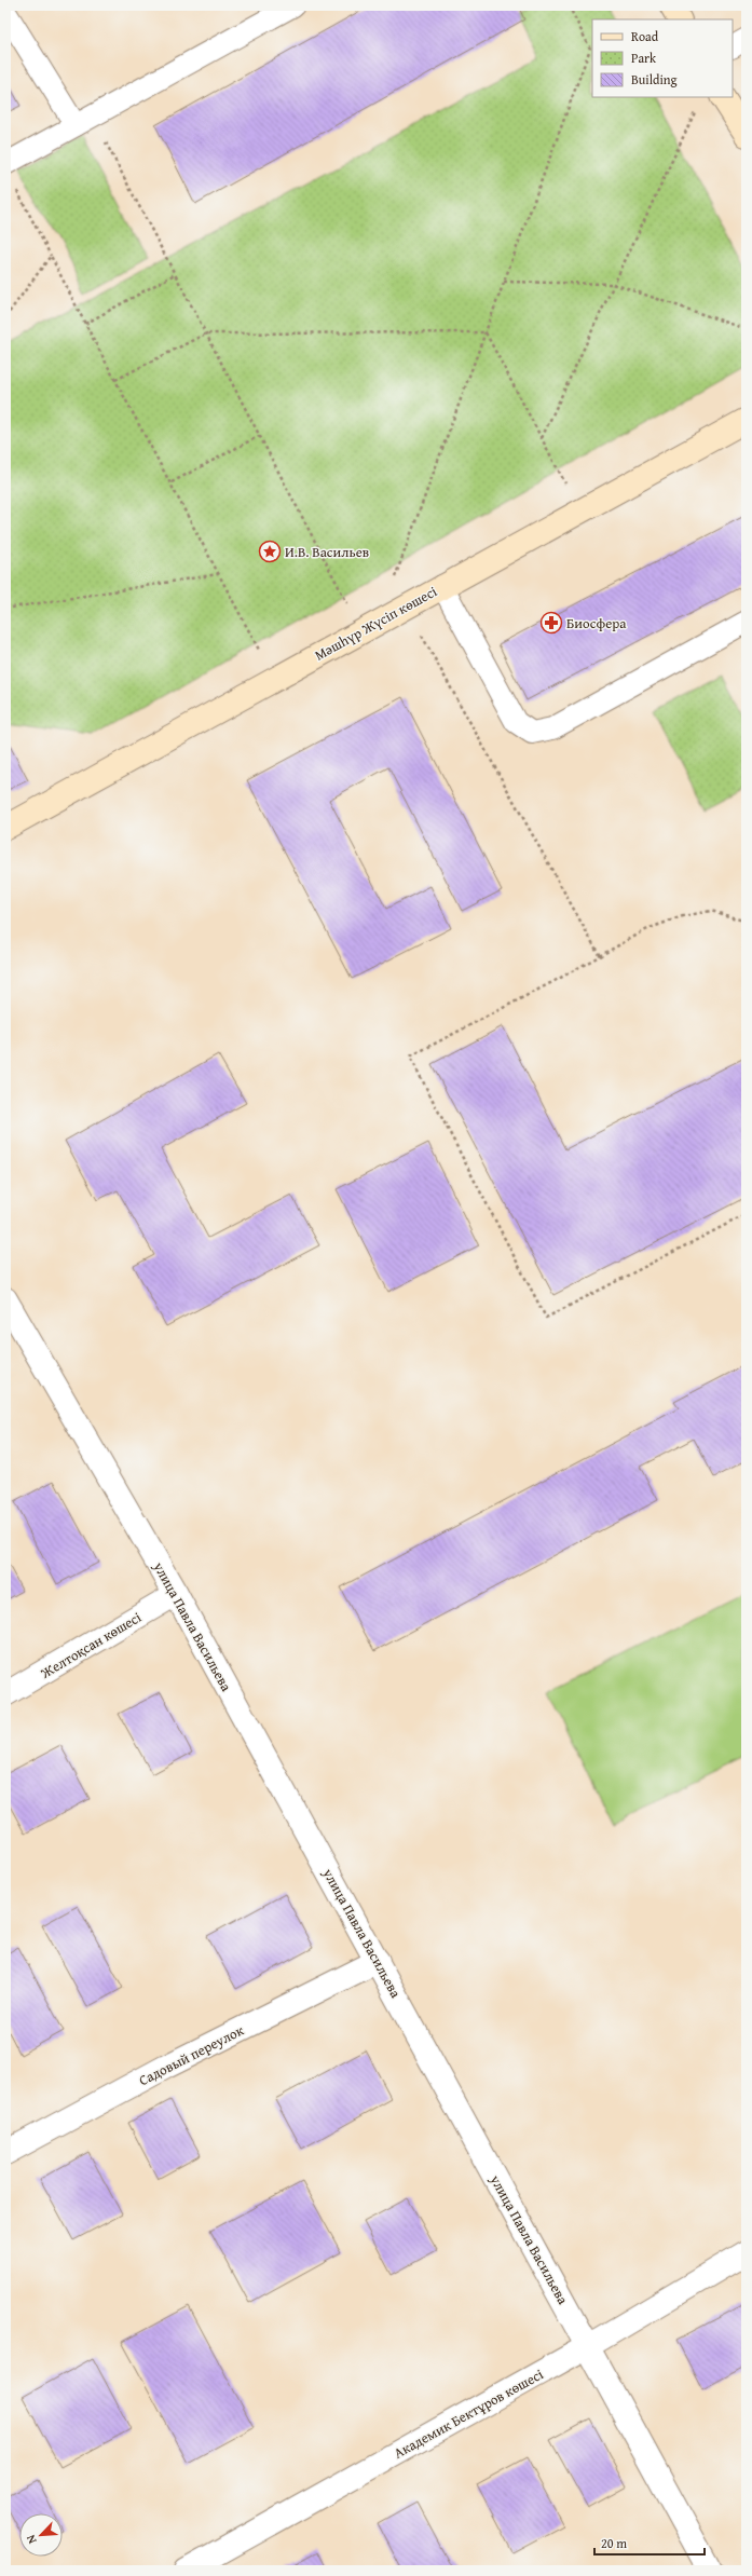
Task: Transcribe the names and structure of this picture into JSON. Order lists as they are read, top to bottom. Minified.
{"streets":{"street":["Мәшһүр Жүсіп көшесі","улица Павла Васильева","Желтоқсан көшесі","Садовый переулок","Академик Бектұров көшесі"]},"crossings":[["улица Павла Васильева","Желтоқсан көшесі"],["улица Павла Васильева","Садовый переулок"],["улица Павла Васильева","Академик Бектұров көшесі"]],"places":{"place":["И.В. Васильев"],"pharmacy":["Биосфера"]},"legend":["Road","Park","Building"],"scale_bar":"20 m","north":"bottom left"}
